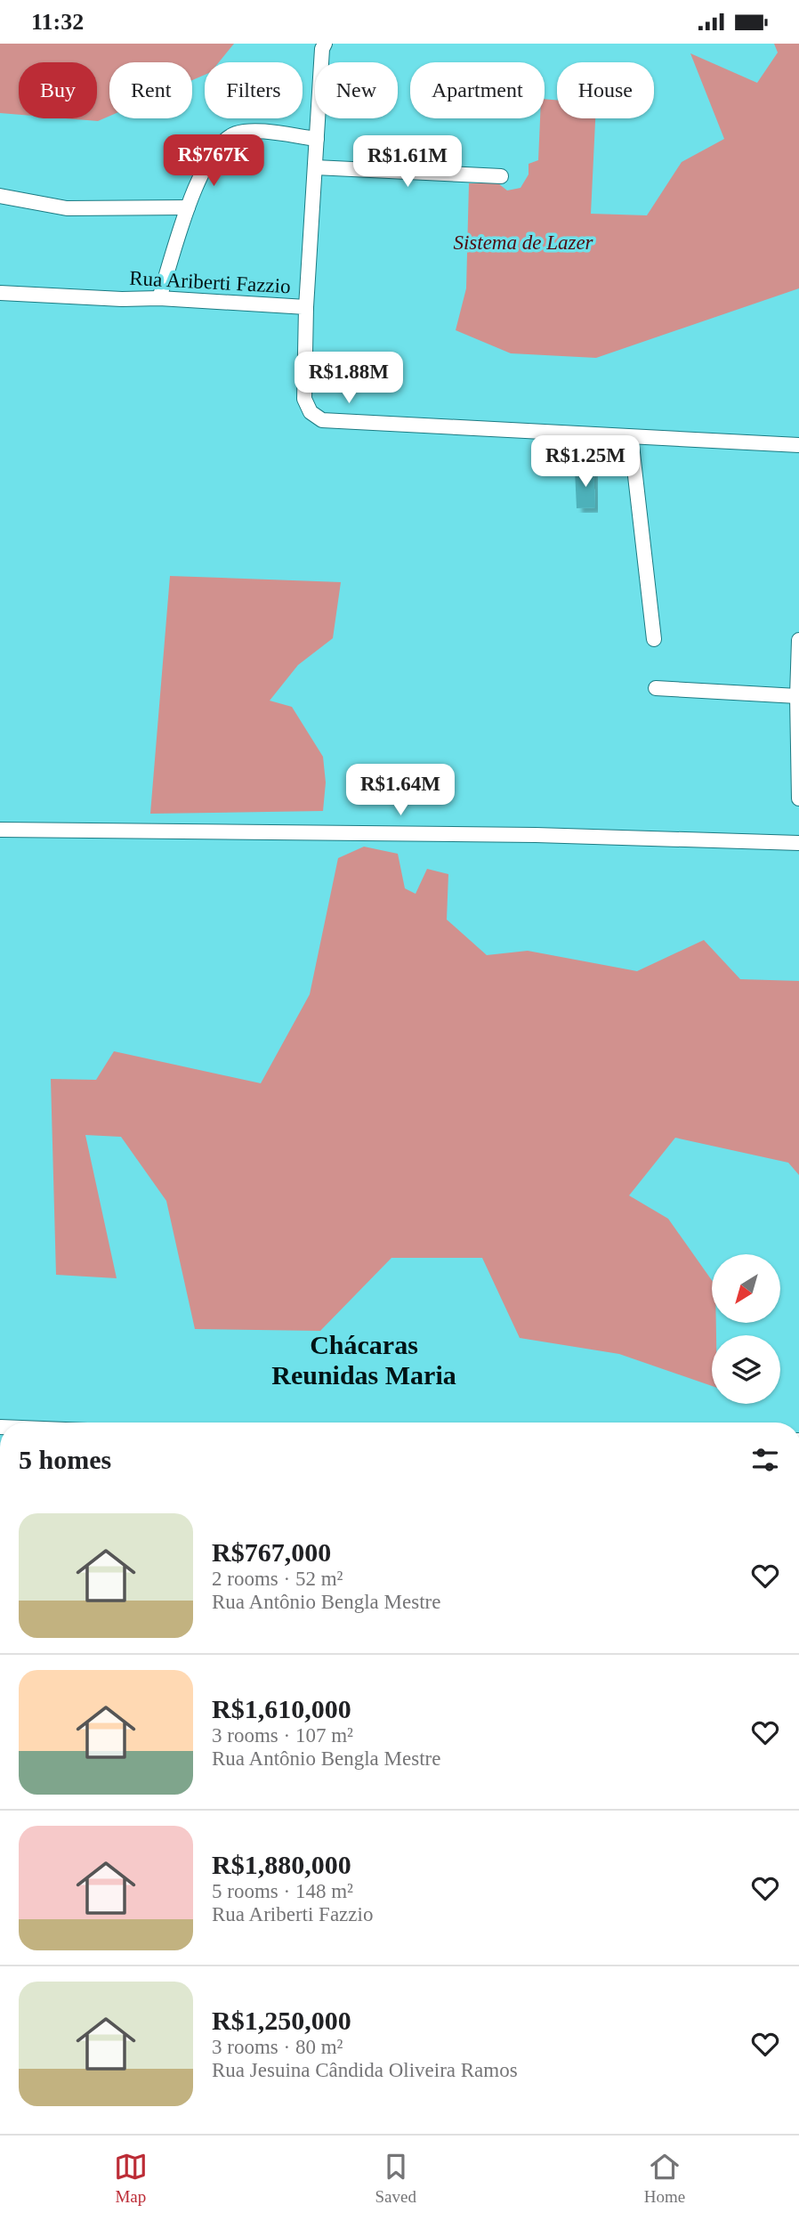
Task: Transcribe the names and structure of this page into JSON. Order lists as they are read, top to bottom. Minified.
{"streets":{"street":["Rua Ariberti Fazzio"]},"districts":["Chácaras Reunidas Maria"],"parks":["Sistema de Lazer"],"north":"bottom left","page":{"status":"11:32","chip":["Buy","Rent","Filters","New","Apartment","House"],"price":["R$767K","R$1.61M","R$1.88M","R$1.25M","R$1.64M"],"heading":"5 homes","list":[{"name":"R$767,000","note":"2 rooms · 52 m² · Rua Antônio Bengla Mestre"},{"name":"R$1,610,000","note":"3 rooms · 107 m² · Rua Antônio Bengla Mestre"},{"name":"R$1,880,000","note":"5 rooms · 148 m² · Rua Ariberti Fazzio"},{"name":"R$1,250,000","note":"3 rooms · 80 m² · Rua Jesuina Cândida Oliveira Ramos"}],"tabs":["Map","Saved","Home"]}}
